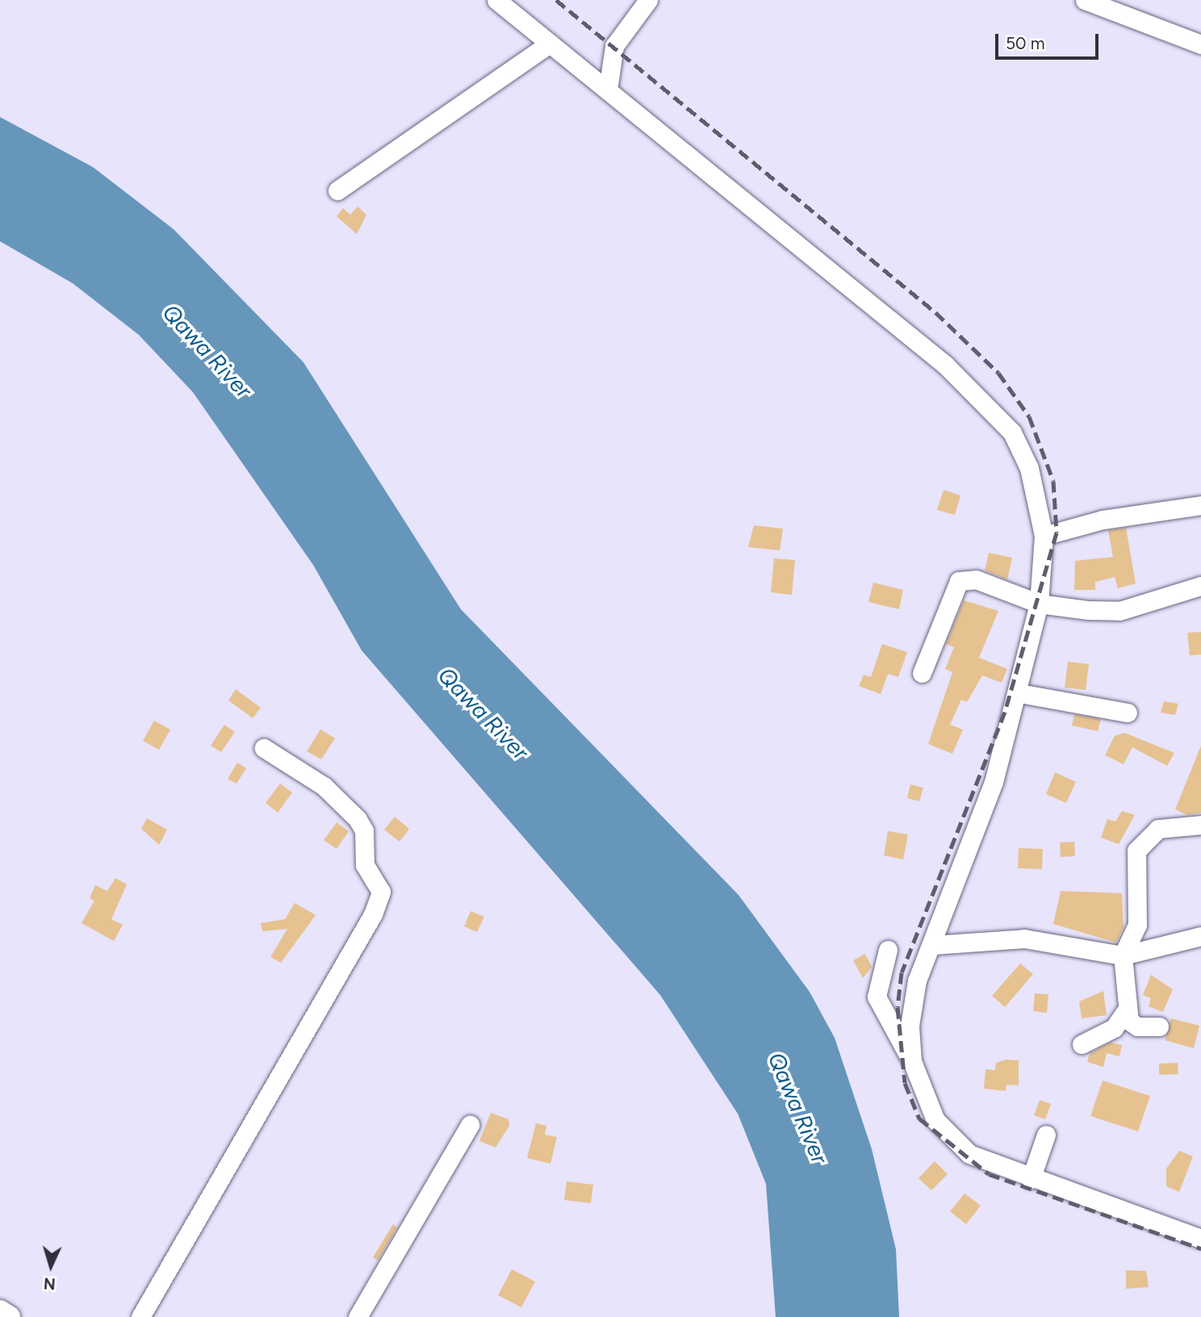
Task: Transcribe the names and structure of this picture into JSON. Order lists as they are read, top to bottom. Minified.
{"water":["Qawa River"],"scale_bar":"50 m","north":"bottom"}
